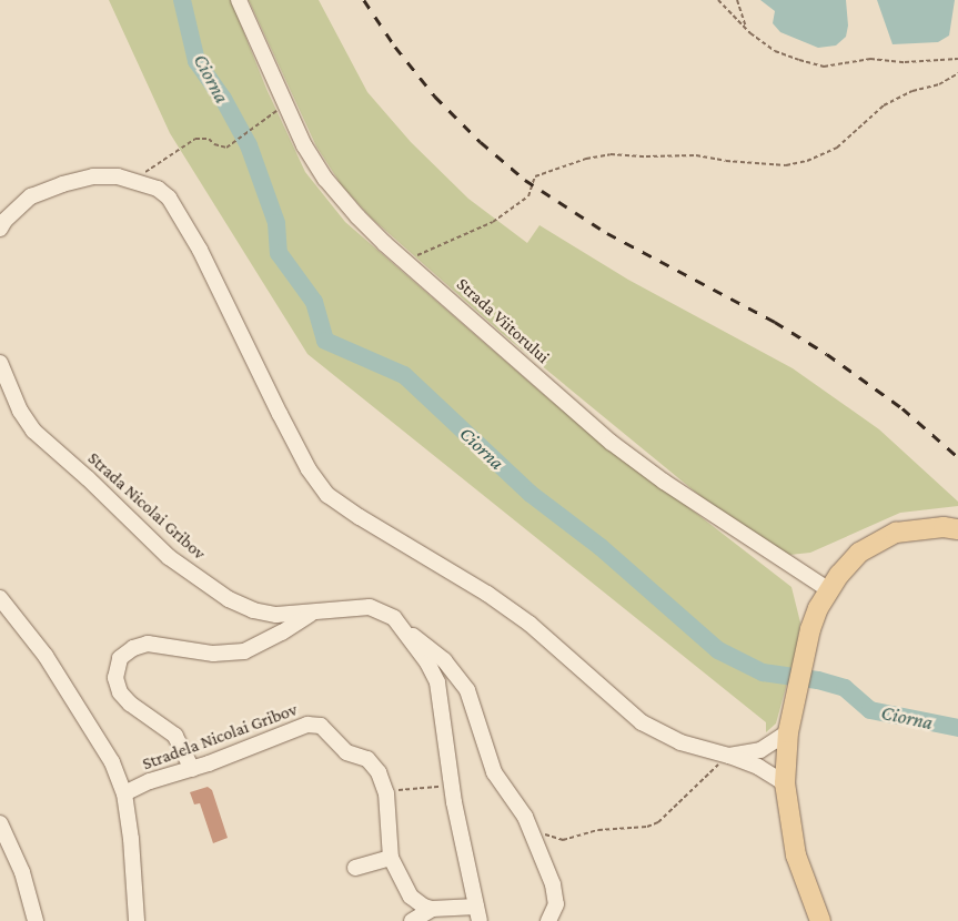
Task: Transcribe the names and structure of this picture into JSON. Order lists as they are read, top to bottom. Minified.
{"streets":{"street":["Strada Viitorului","Strada Nicolai Gribov","Stradela Nicolai Gribov"]},"water":["Ciorna"]}
